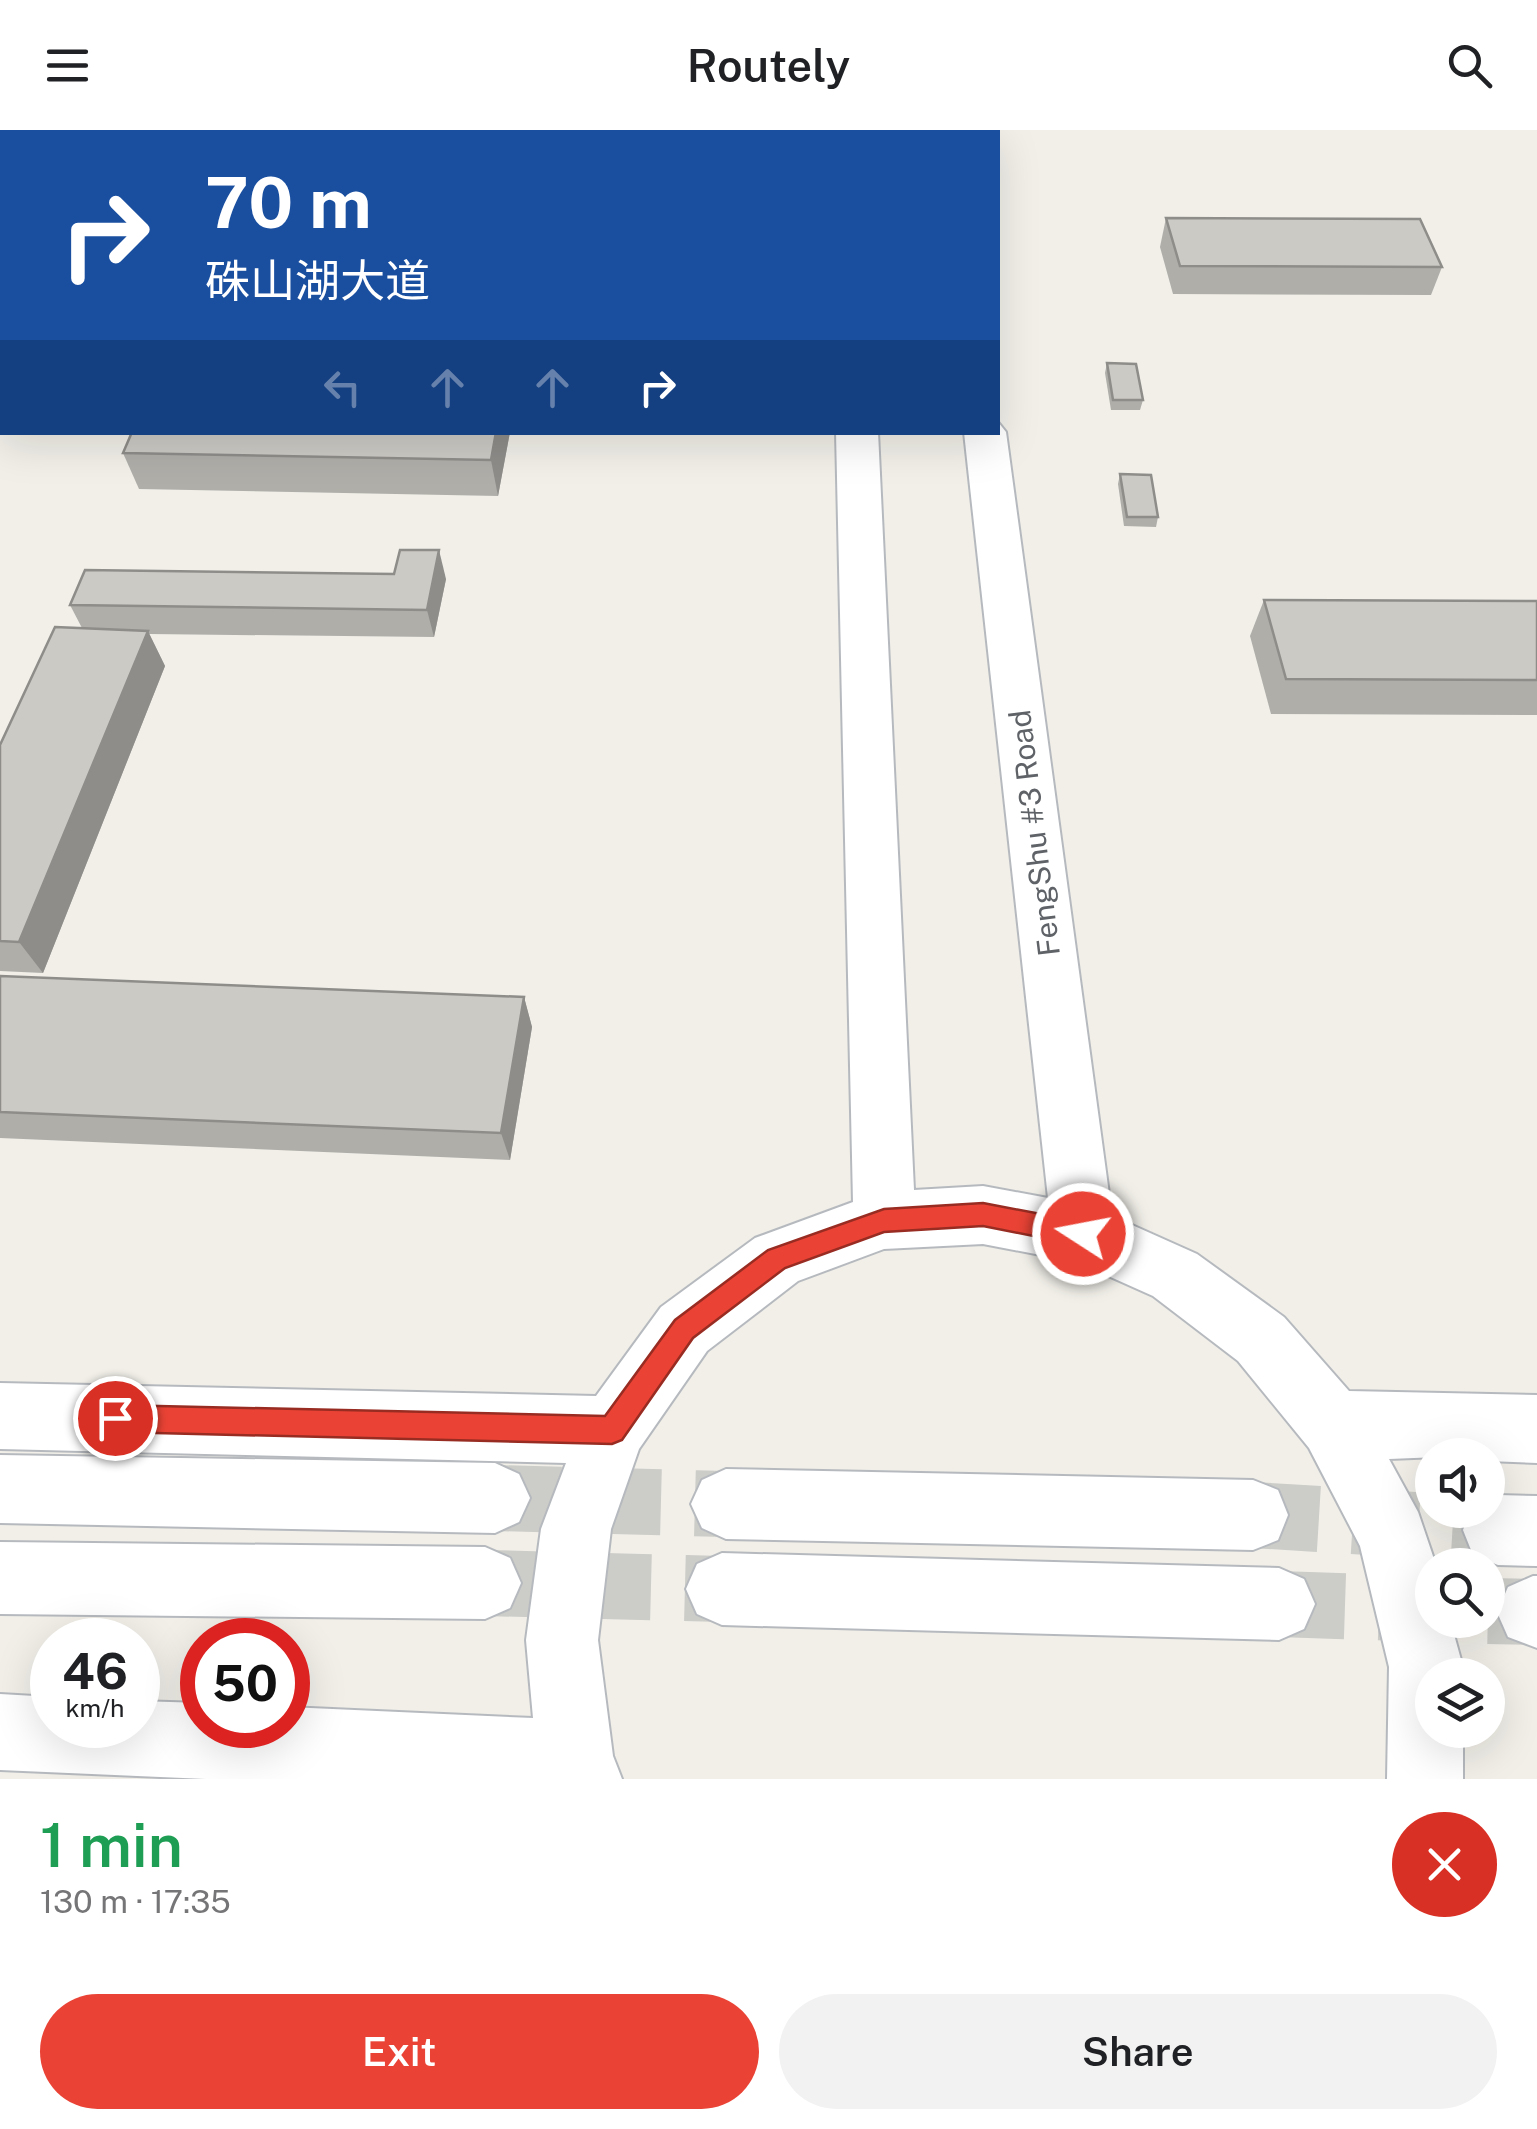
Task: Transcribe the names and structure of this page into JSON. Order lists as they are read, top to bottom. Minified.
{"streets":{"main road":["FengShu #3 Road"]},"page":{"header":"Routely","turn":["70 m","硃山湖大道"],"speed":"46 km/h","limit":"50","heading":["1 min","130 m · 17:35"],"buttons":["Exit","Share"]}}
